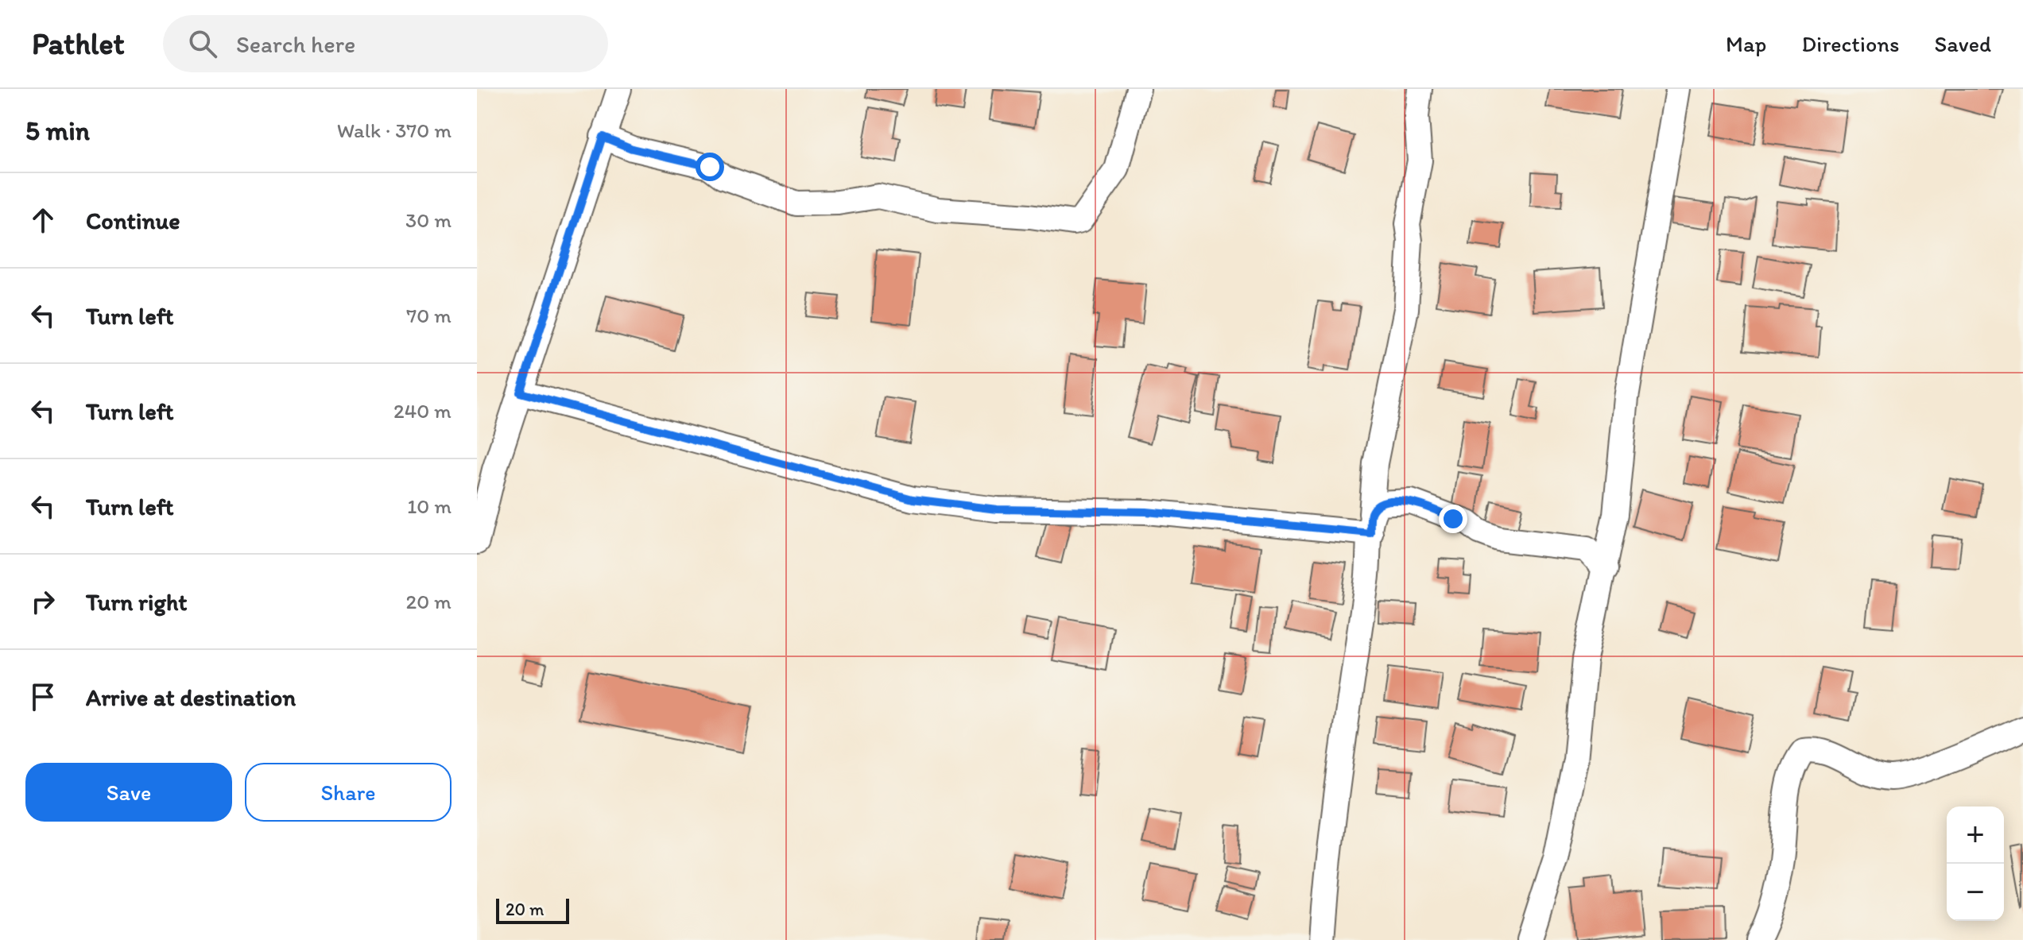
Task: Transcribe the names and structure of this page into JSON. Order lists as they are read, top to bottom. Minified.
{"scale_bar":"20 m","page":{"header":"Pathlet","search":"Search here","nav":["Map","Directions","Saved"],"heading":["5 min","Walk · 370 m"],"list":[["Continue","30 m"],["Turn left","70 m"],["Turn left","240 m"],["Turn left","10 m"],["Turn right","20 m"],"Arrive at destination"],"buttons":["Save","Share"],"map_buttons":["+","−"],"scale":"20 m"}}
